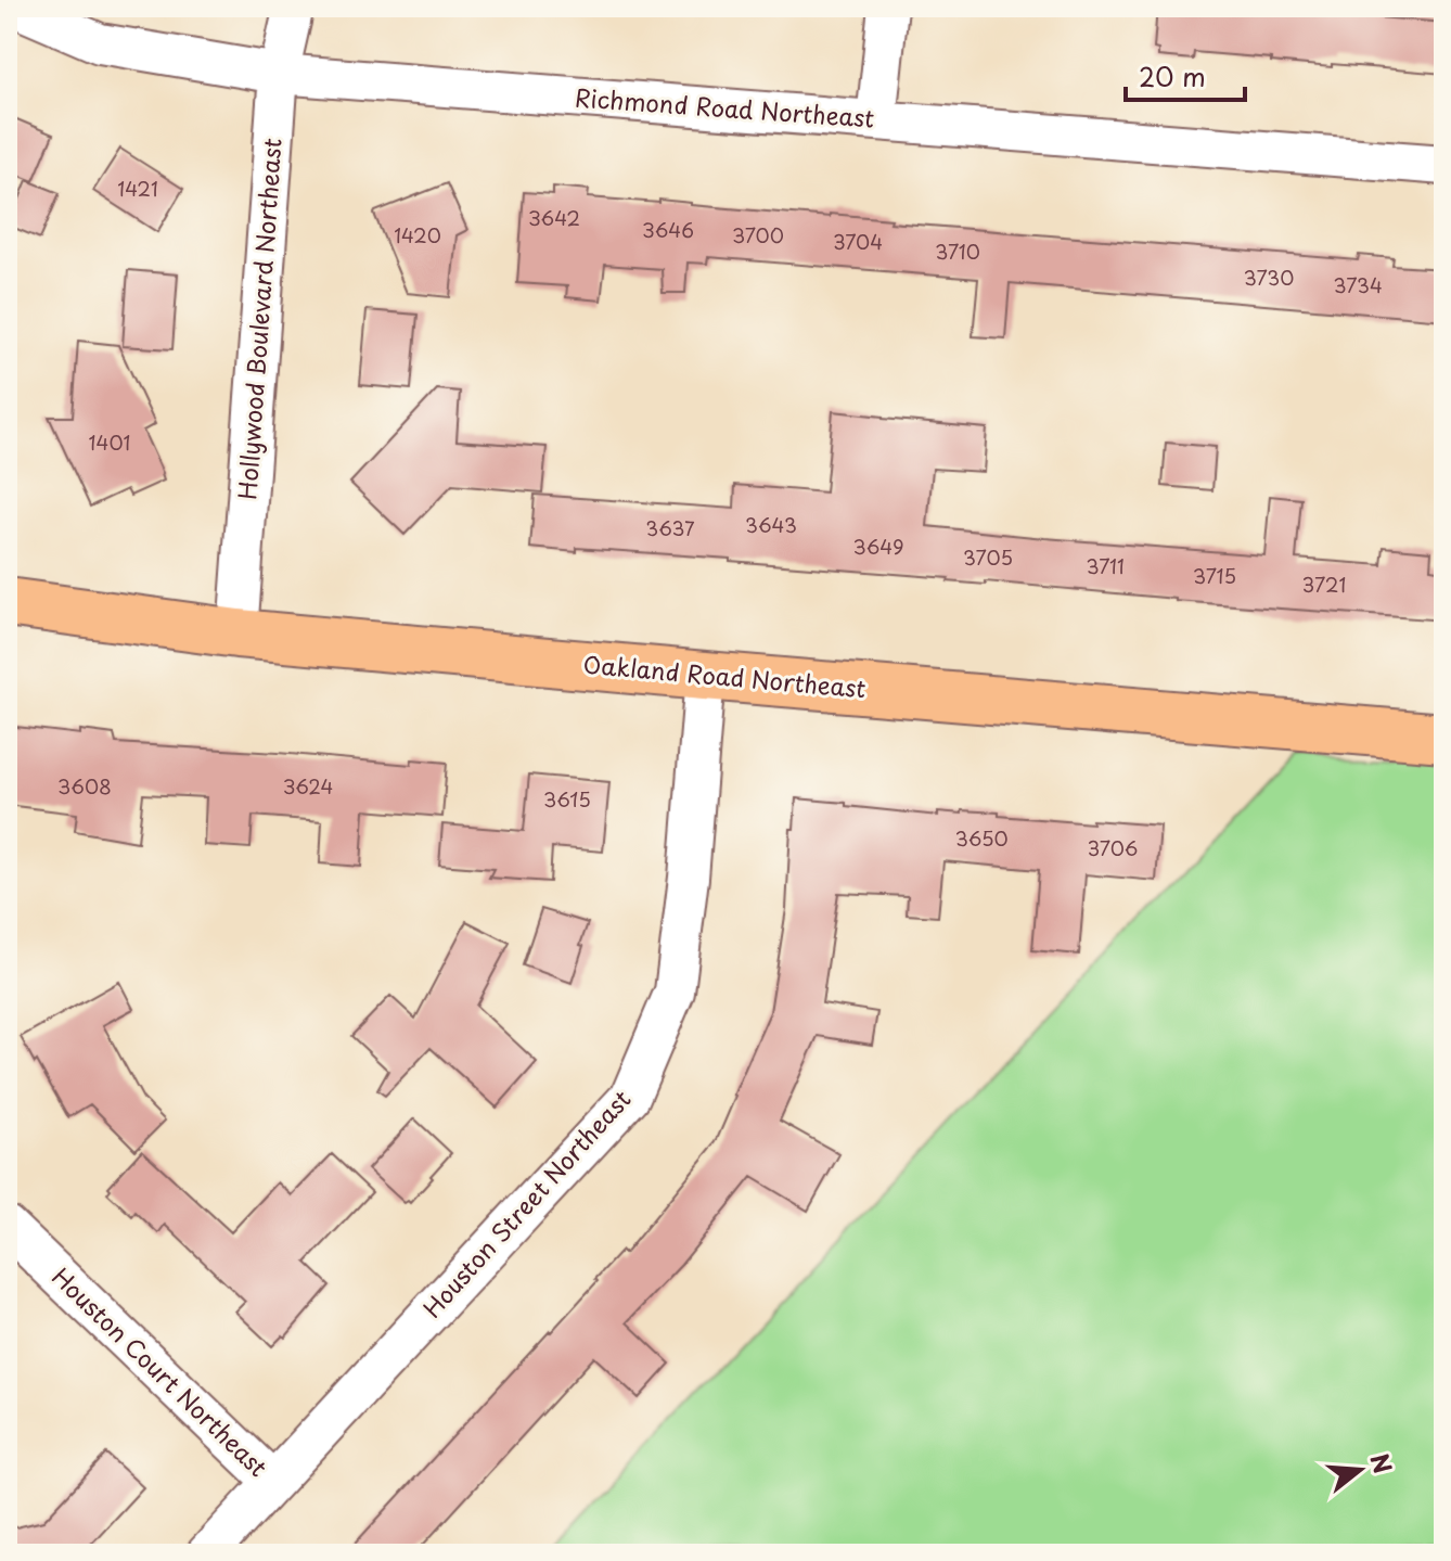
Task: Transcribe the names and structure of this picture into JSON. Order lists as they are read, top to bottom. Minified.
{"streets":{"main road":["Oakland Road Northeast"],"street":["Richmond Road Northeast","Hollywood Boulevard Northeast","Houston Street Northeast","Houston Court Northeast"]},"crossings":[["Richmond Road Northeast","Hollywood Boulevard Northeast"],["Hollywood Boulevard Northeast","Oakland Road Northeast"],["Oakland Road Northeast","Houston Street Northeast"],["Houston Street Northeast","Houston Court Northeast"]],"house_numbers":["1421","3642","3646","1420","3700","3704","3710","3730","3734","1401","3643","3637","3649","3705","3711","3715","3721","3608","3624","3615","3650","3706"],"scale_bar":"20 m","north":"right"}
